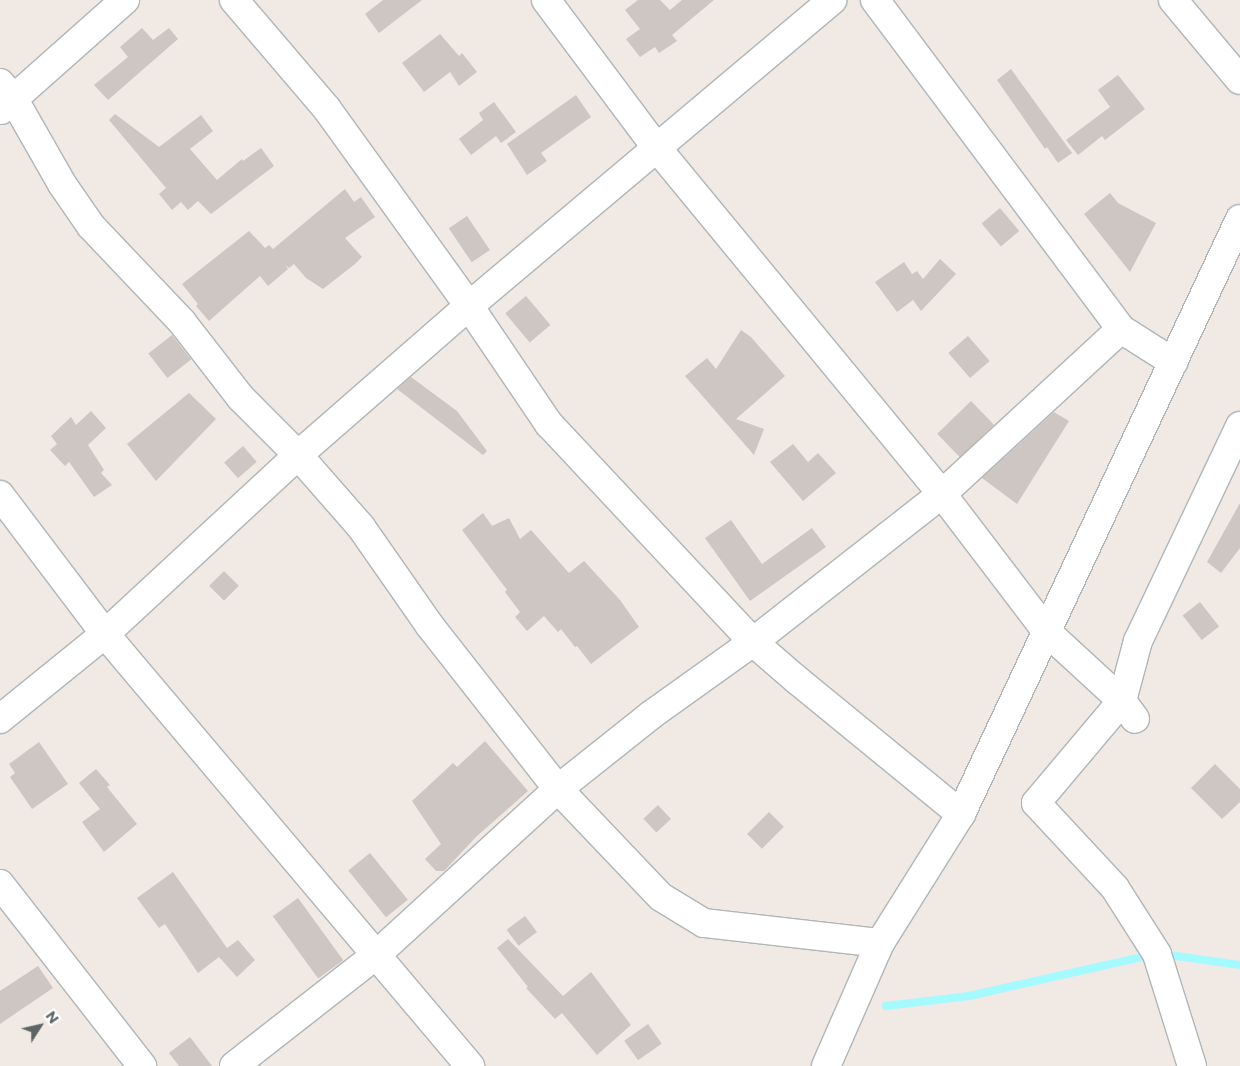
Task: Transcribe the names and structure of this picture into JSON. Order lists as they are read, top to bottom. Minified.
{"north":"top right"}
